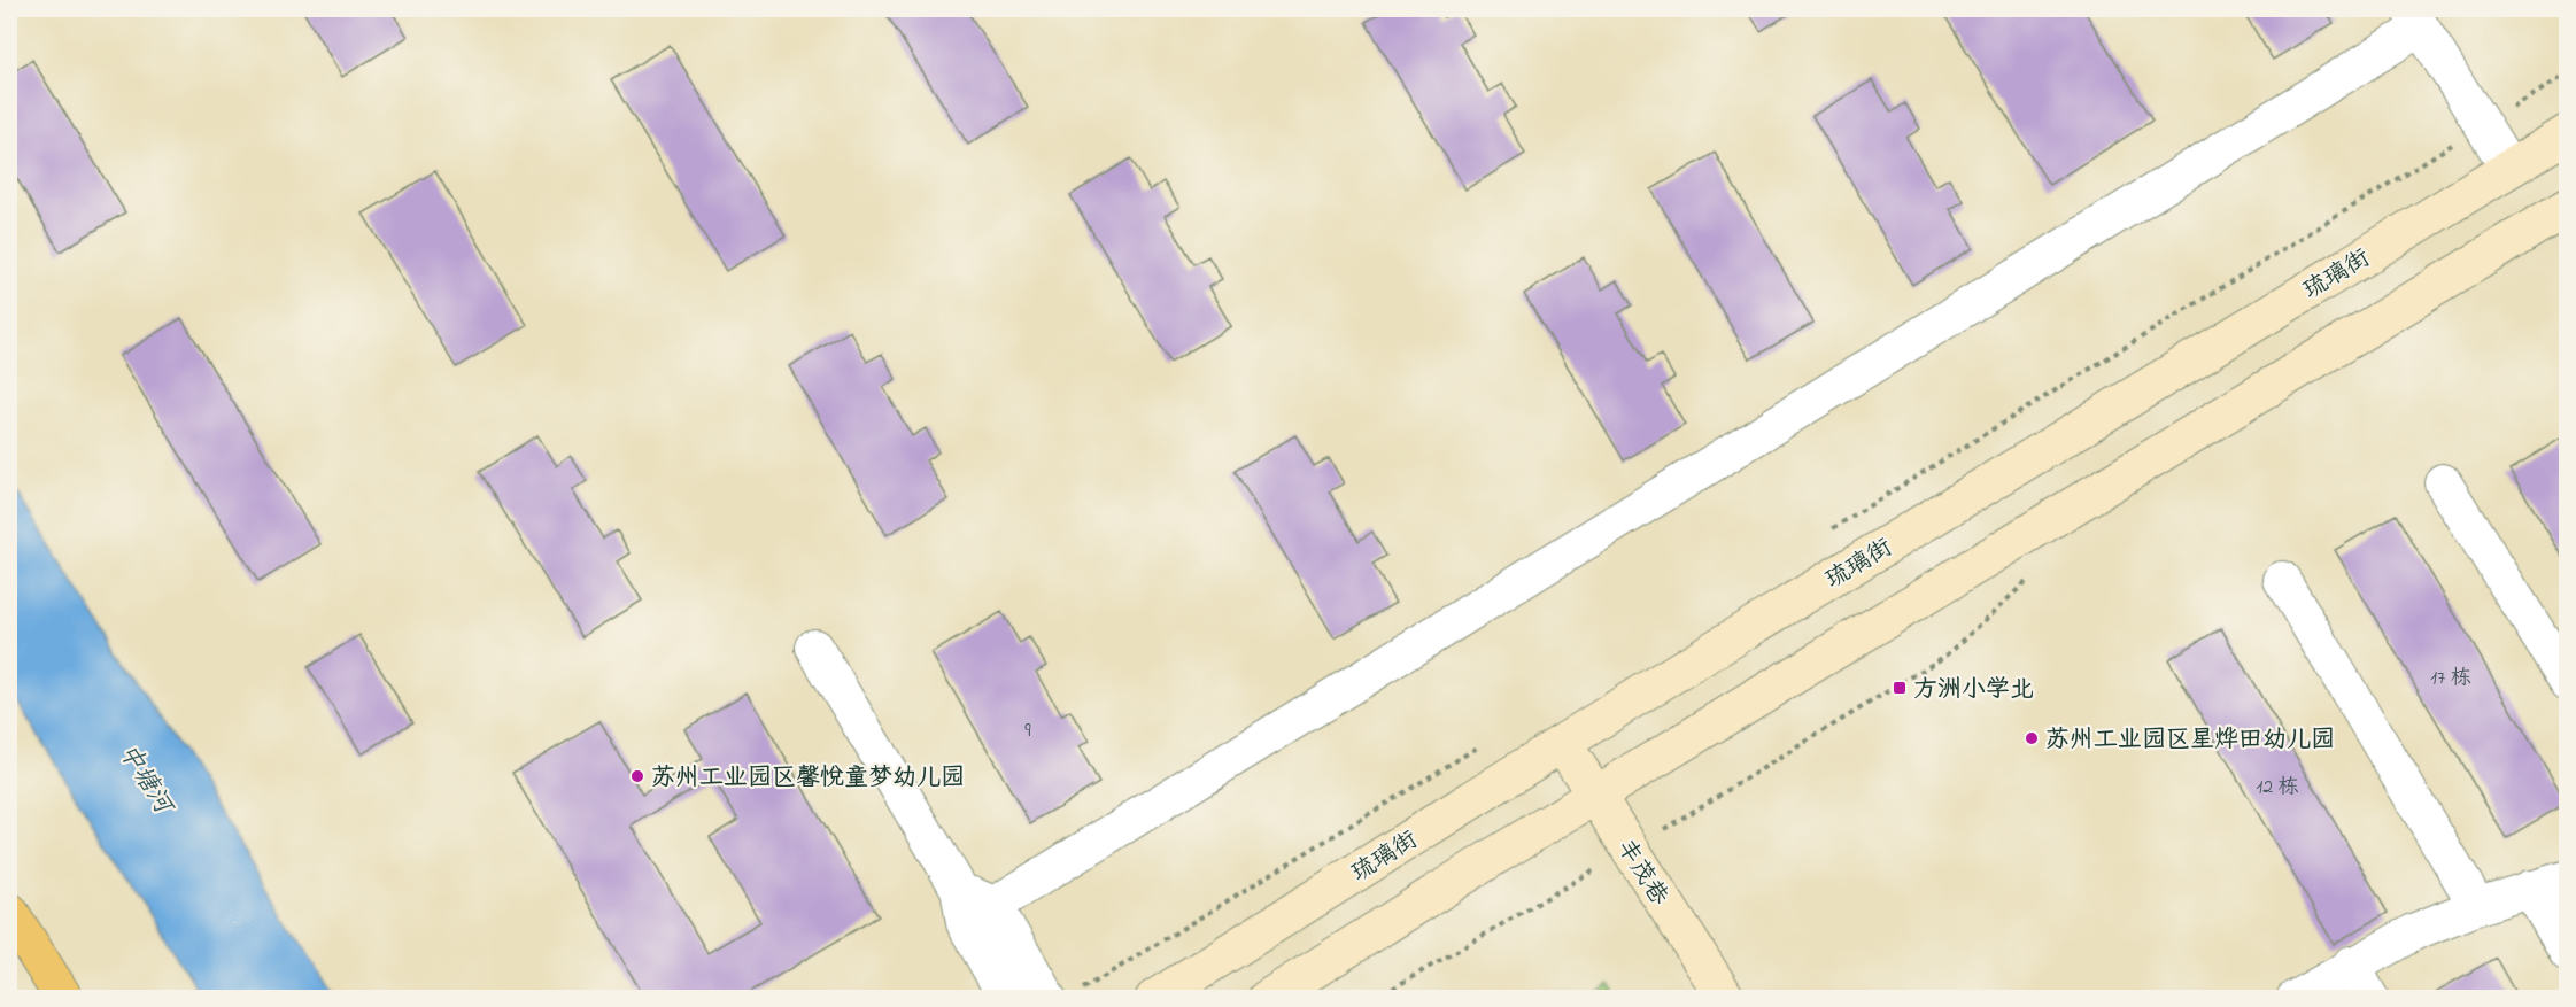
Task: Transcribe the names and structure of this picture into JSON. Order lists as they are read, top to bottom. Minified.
{"streets":{"main road":["琉璃街","丰茂巷"]},"crossings":[["琉璃街","丰茂巷"]],"water":["中塘河"],"places":{"transit":["方洲小学北"],"other":["苏州工业园区星烨田幼儿园","苏州工业园区馨悦童梦幼儿园"]},"house_numbers":["17 栋","9","12 栋"]}
